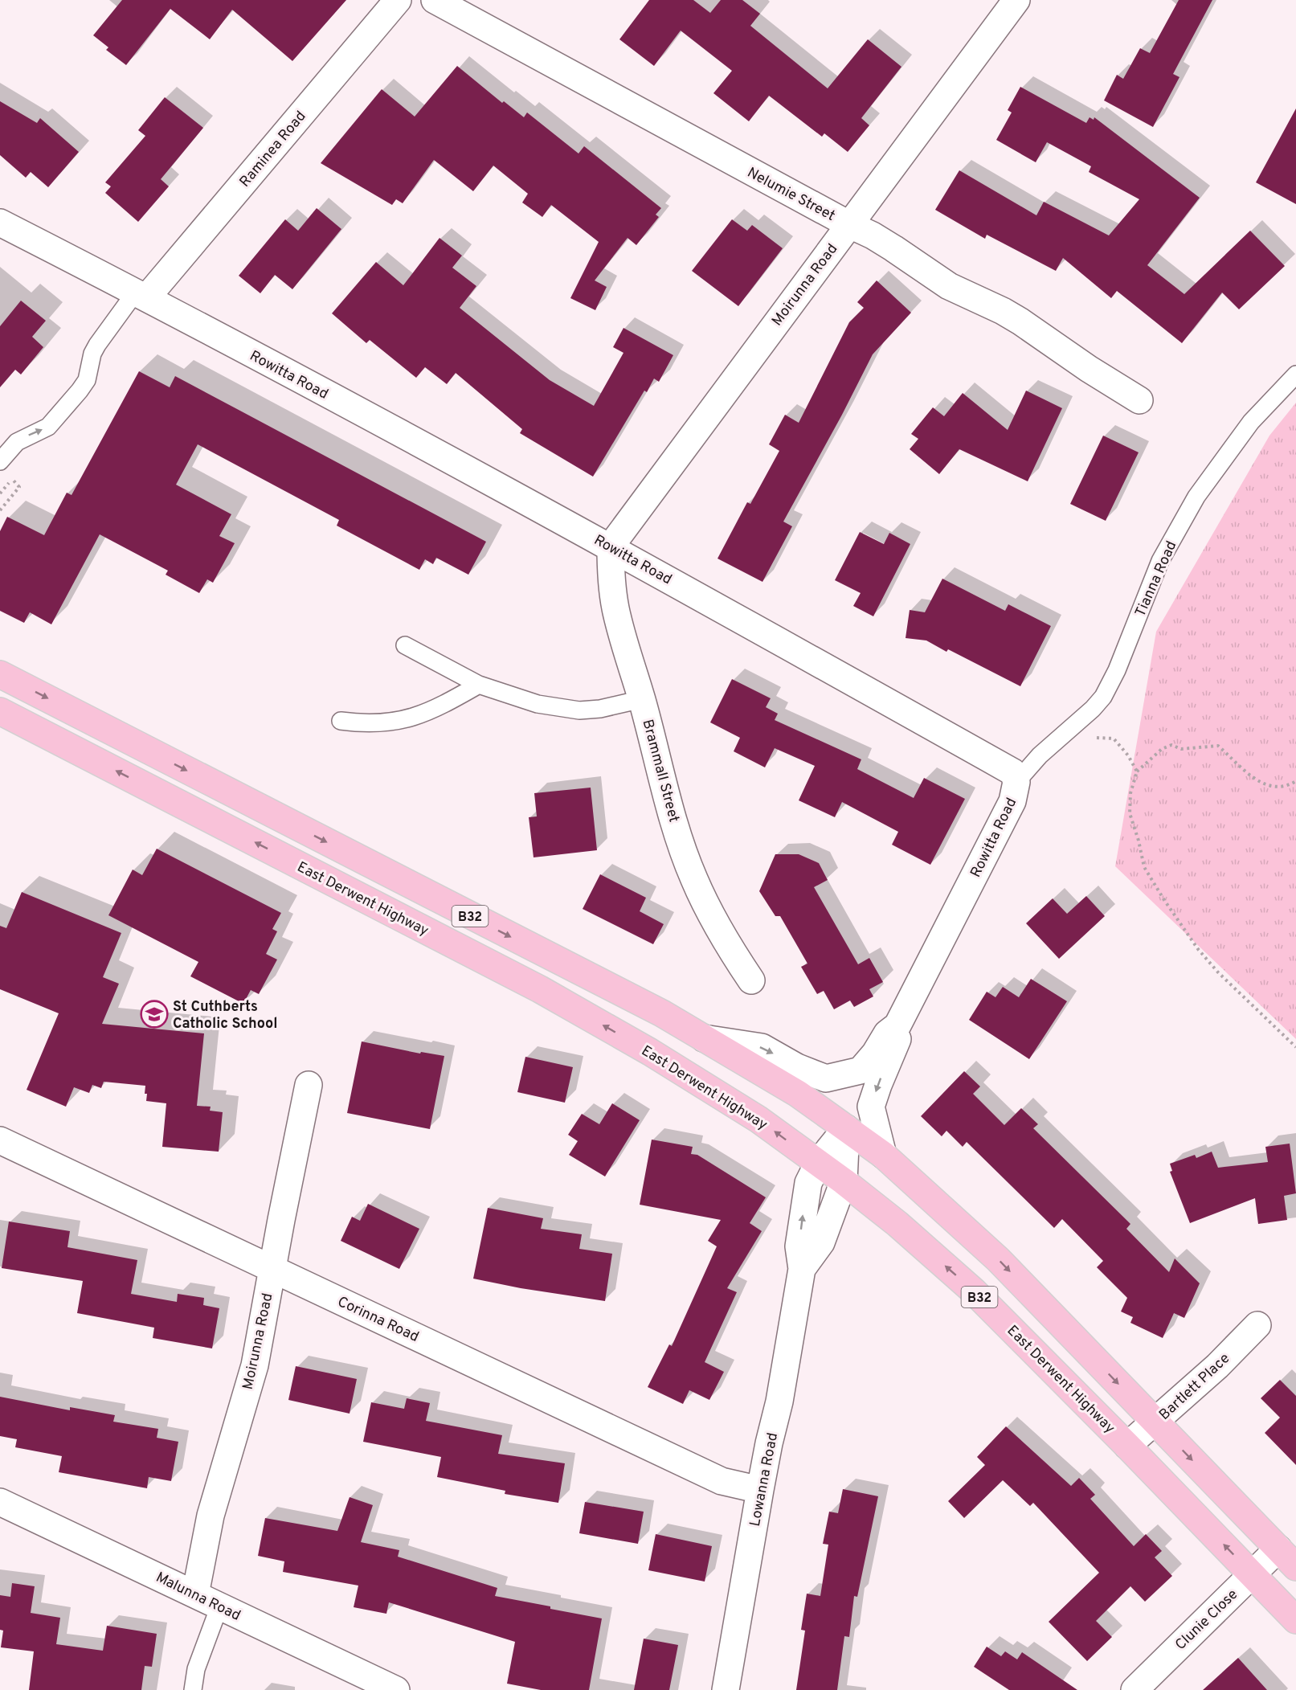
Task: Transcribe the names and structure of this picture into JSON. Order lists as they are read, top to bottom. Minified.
{"streets":{"main road":["East Derwent Highway","B32"],"street":["Raminea Road","Nelumie Street","Moirunna Road","Rowitta Road","Brammall Street","Corinna Road","Bartlett Place","Lowanna Road","Malunna Road","Clunie Close"],"lane":["Tianna Road"]},"crossings":[["Raminea Road","Rowitta Road"],["Nelumie Street","Moirunna Road"],["Moirunna Road","Rowitta Road"],["Moirunna Road","Brammall Street"],["Moirunna Road","Corinna Road"],["Moirunna Road","Malunna Road"],["Rowitta Road","Tianna Road"],["Rowitta Road","Brammall Street"],["Rowitta Road","B32"],["East Derwent Highway","Bartlett Place"],["East Derwent Highway","Lowanna Road"],["East Derwent Highway","Clunie Close"],["B32","Bartlett Place"],["B32","Lowanna Road"],["B32","Clunie Close"],["Corinna Road","Lowanna Road"]],"one_way":["Raminea Road"],"places":{"school or university":["St Cuthberts Catholic School"]}}
